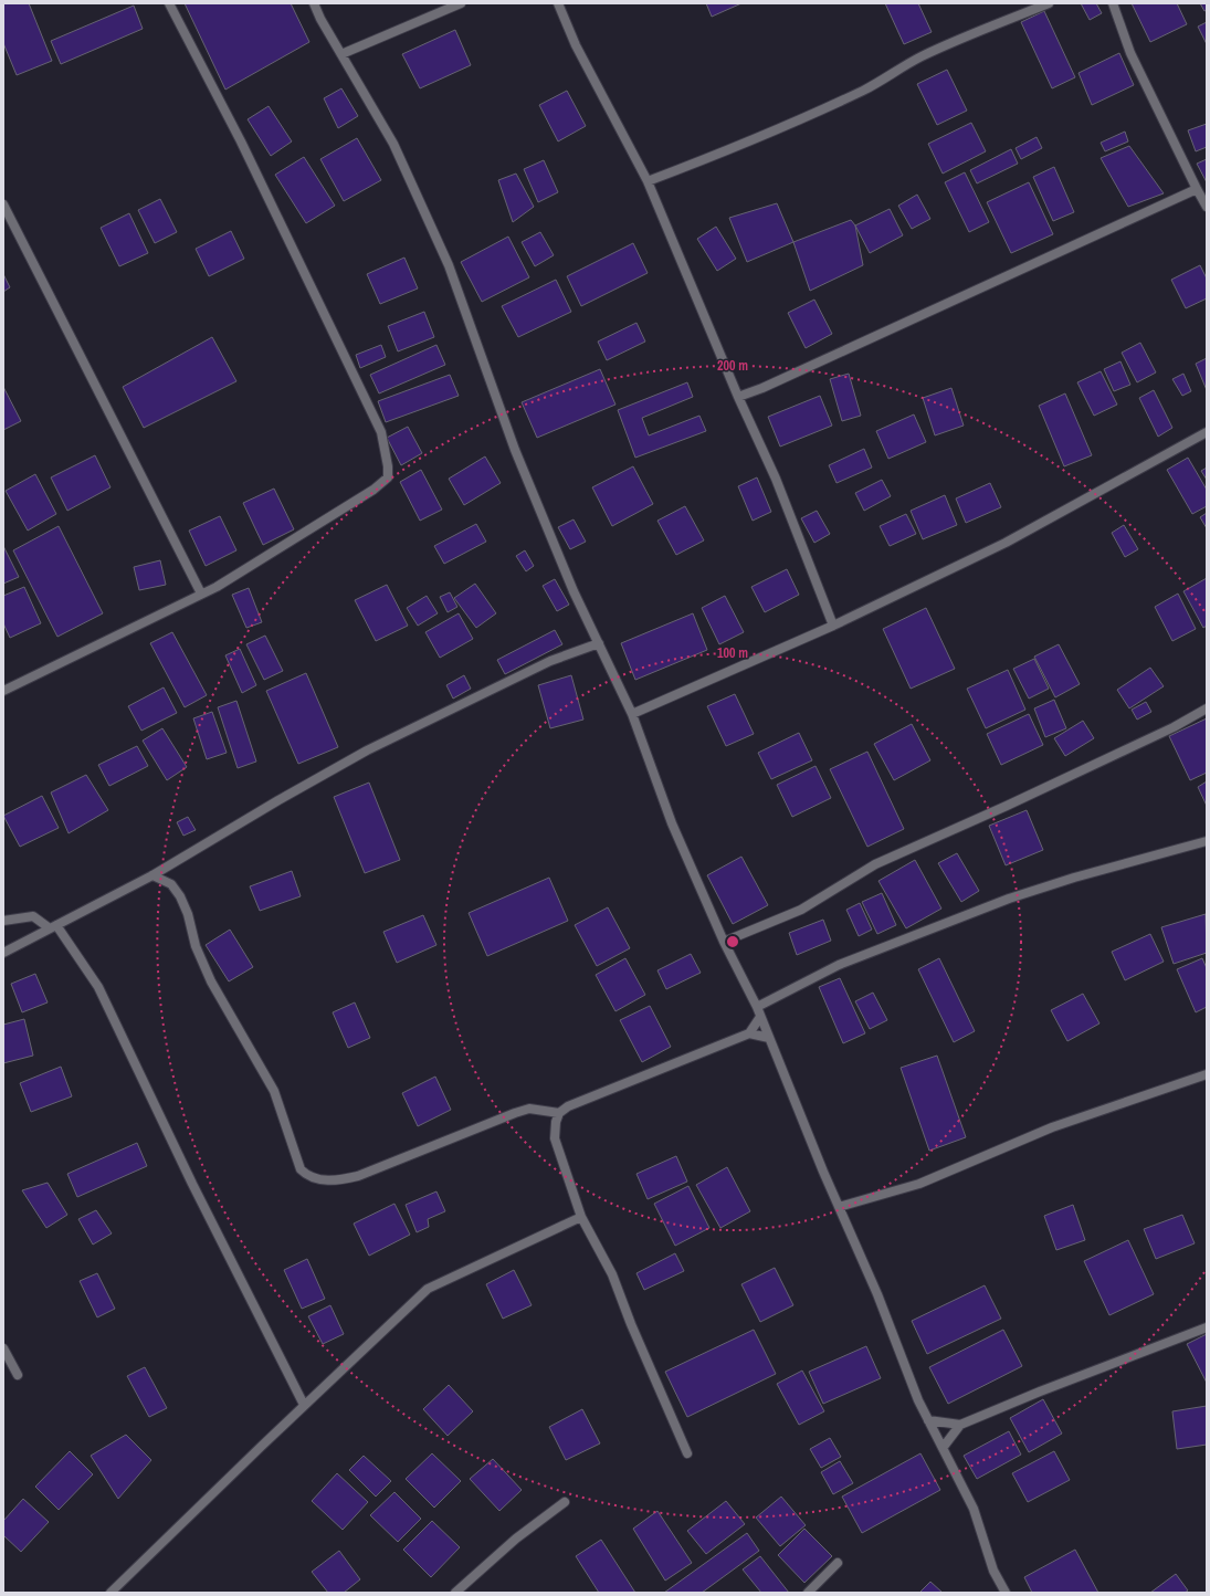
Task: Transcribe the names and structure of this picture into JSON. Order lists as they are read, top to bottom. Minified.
{"rings":["200 m","100 m"]}
